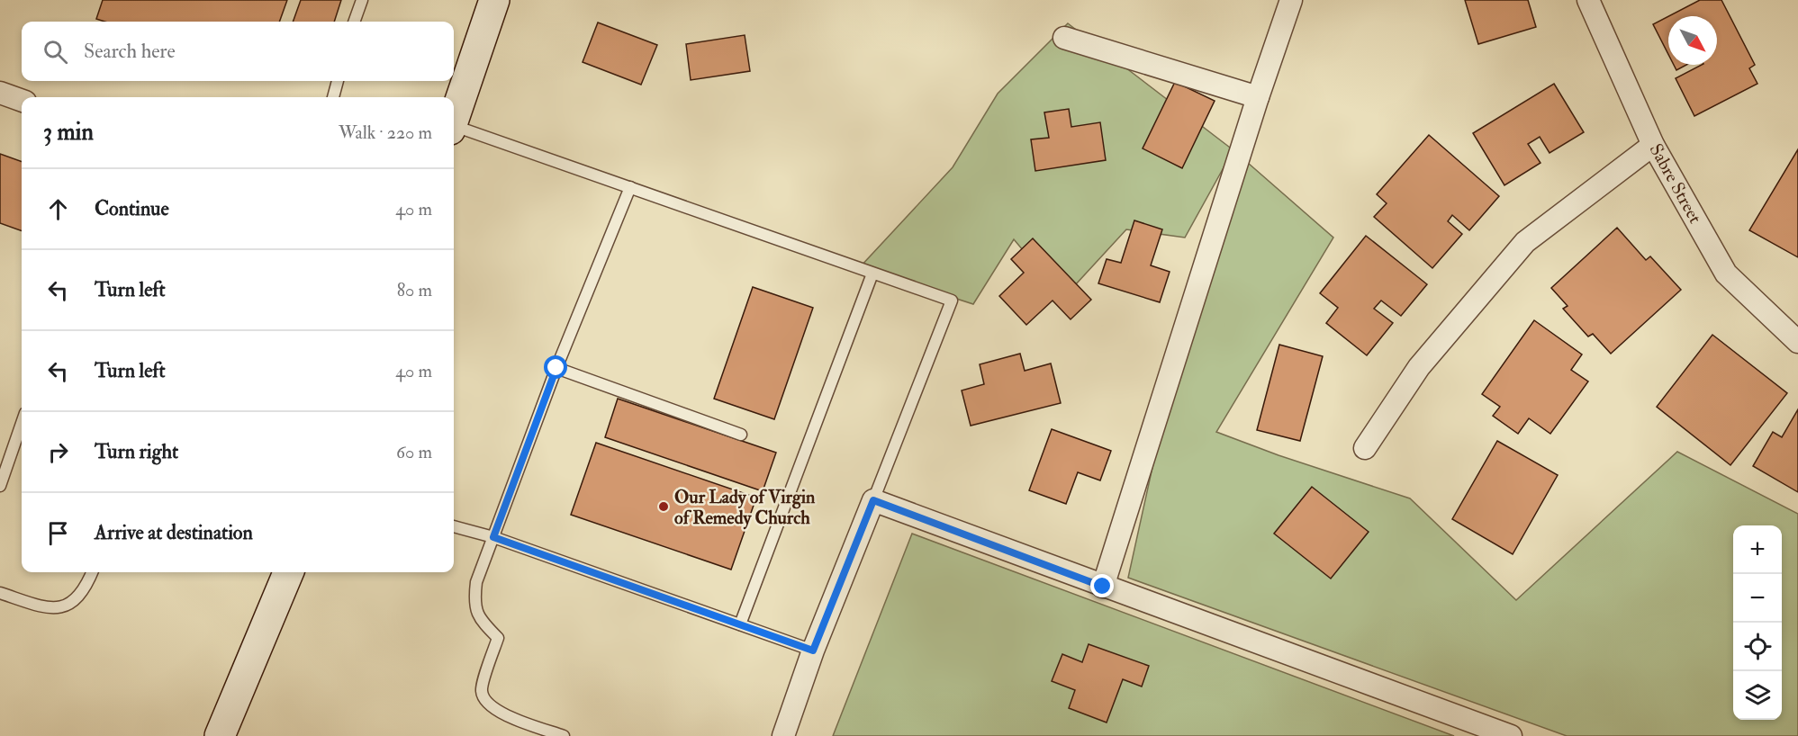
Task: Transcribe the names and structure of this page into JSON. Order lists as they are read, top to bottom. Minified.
{"streets":{"street":["Sabre Street"]},"places":["Our Lady of Virgin of Remedy Church"],"north":"bottom right","page":{"search":"Search here","heading":["3 min","Walk · 220 m"],"list":[["Continue","40 m"],["Turn left","80 m"],["Turn left","40 m"],["Turn right","60 m"],"Arrive at destination"],"map_buttons":["+","−"]}}
